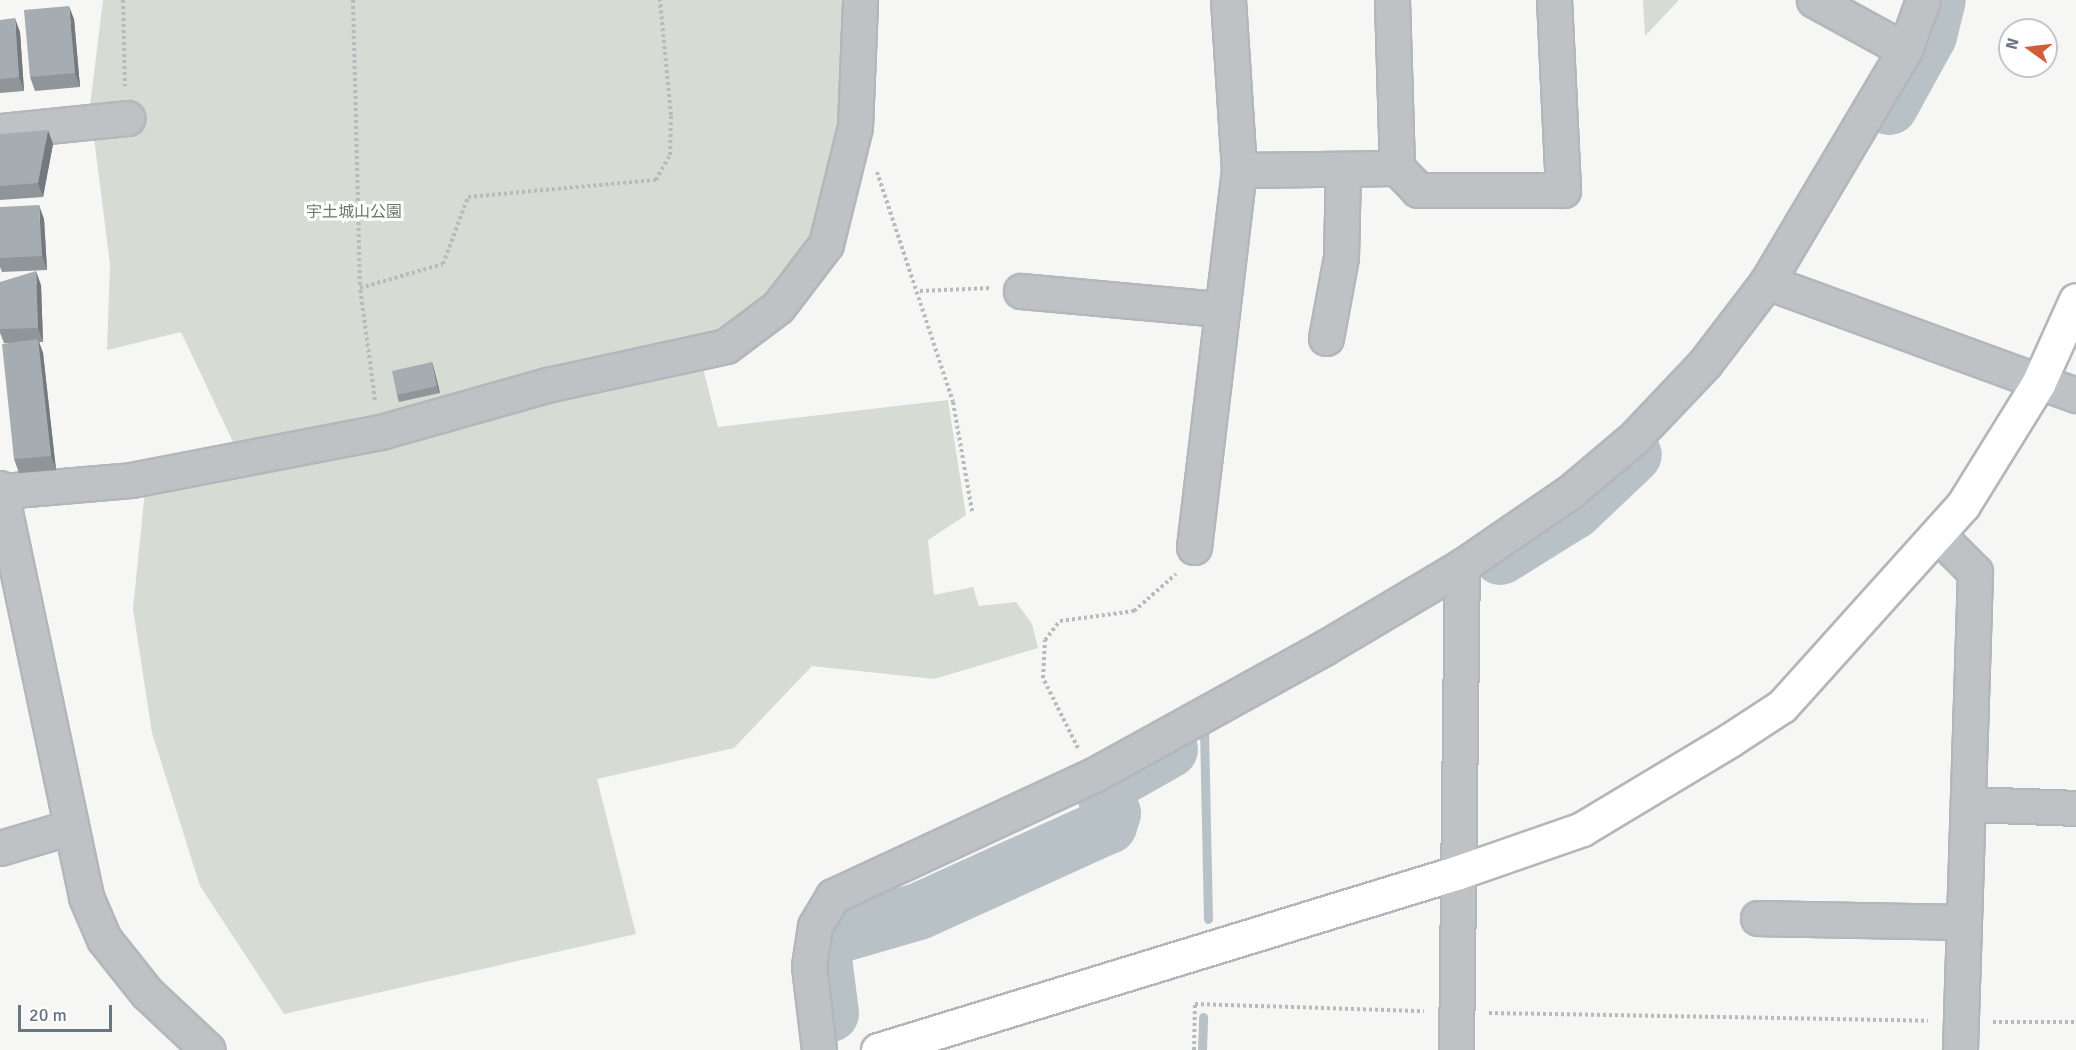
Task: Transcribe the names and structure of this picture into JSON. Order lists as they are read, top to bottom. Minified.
{"parks":["宇土城山公園"],"scale_bar":"20 m","north":"left"}
